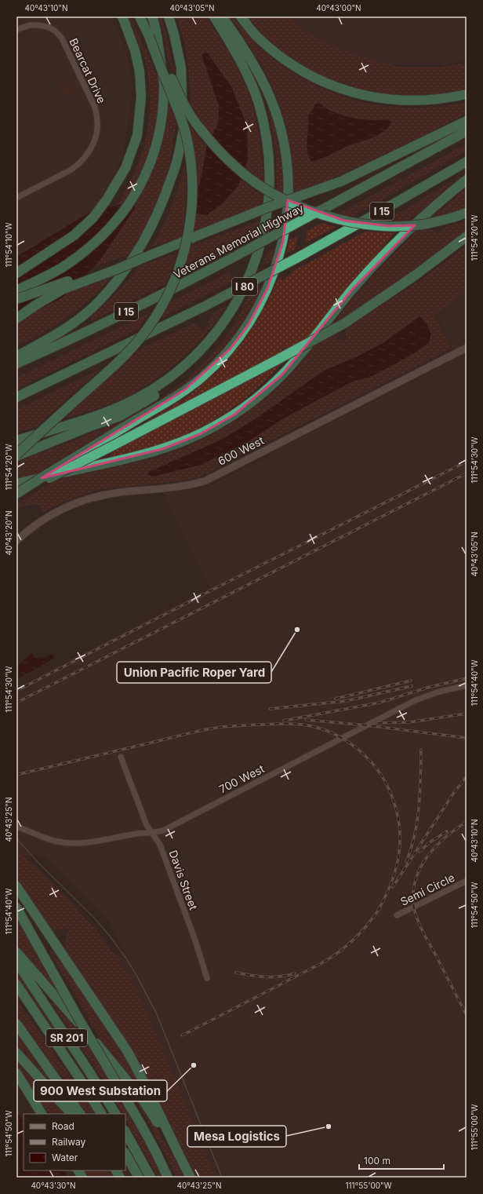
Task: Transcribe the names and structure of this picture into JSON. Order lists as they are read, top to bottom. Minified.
{"streets":{"highway":["I 15","Veterans Memorial Highway","I 80","SR 201"],"street":["Bearcat Drive","600 West","700 West","Davis Street","Semi Circle"]},"crossings":[["700 West","Davis Street"]],"places":["Union Pacific Roper Yard","900 West Substation","Mesa Logistics"],"legend":["Road","Railway","Water"],"scale_bar":"100 m","coordinates":["40°43'10\"N","40°43'05\"N","40°43'00\"N","111°54'20\"W","111°54'10\"W","111°54'30\"W","40°43'20\"N","111°54'40\"W","40°43'25\"N","111°54'50\"W","111°55'00\"W","40°43'30\"N"]}
